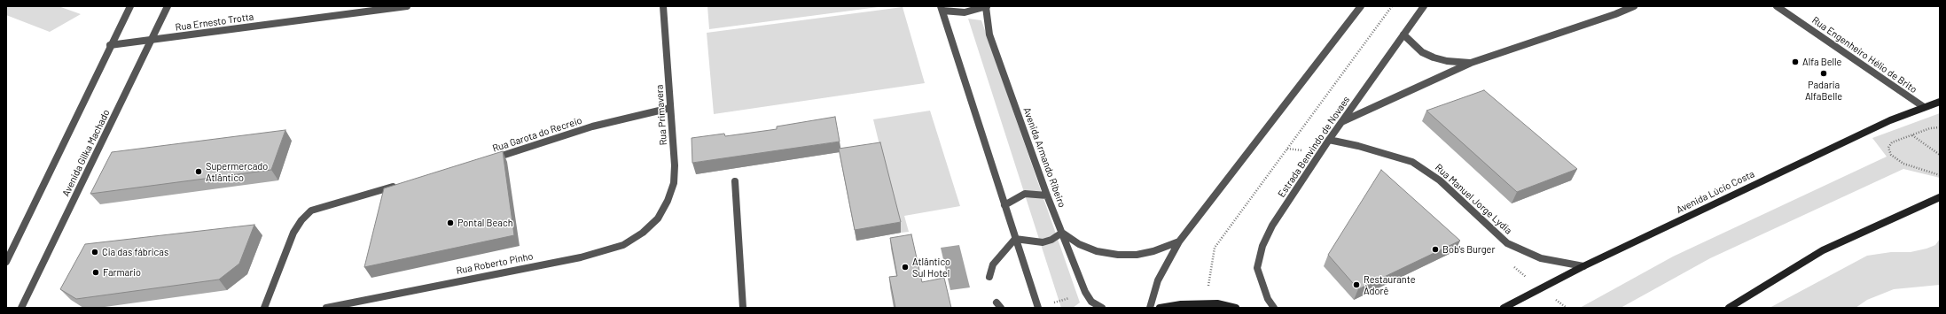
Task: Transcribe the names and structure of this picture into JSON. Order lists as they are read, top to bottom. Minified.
{"streets":{"main road":["Avenida Lúcio Costa"],"street":["Rua Ernesto Trotta","Rua Engenheiro Hélio de Brito","Rua Primavera","Rua Garota do Recreio","Estrada Benvindo de Novaes","Avenida Gilka Machado","Avenida Armando Ribeiro","Rua Manuel Jorge Lydia","Rua Roberto Pinho"]},"crossings":[["Rua Ernesto Trotta","Avenida Gilka Machado"],["Rua Engenheiro Hélio de Brito","Avenida Lúcio Costa"],["Rua Primavera","Rua Garota do Recreio"],["Rua Primavera","Rua Roberto Pinho"],["Estrada Benvindo de Novaes","Rua Manuel Jorge Lydia"],["Avenida Lúcio Costa","Rua Manuel Jorge Lydia"]],"places":["Alfa Belle","Padaria AlfaBelle","Supermercado Atlântico","Pontal Beach","Bob's Burger","Cia das fábricas","Atlântico Sul Hotel","Farmario","Restaurante Àdorê"]}
